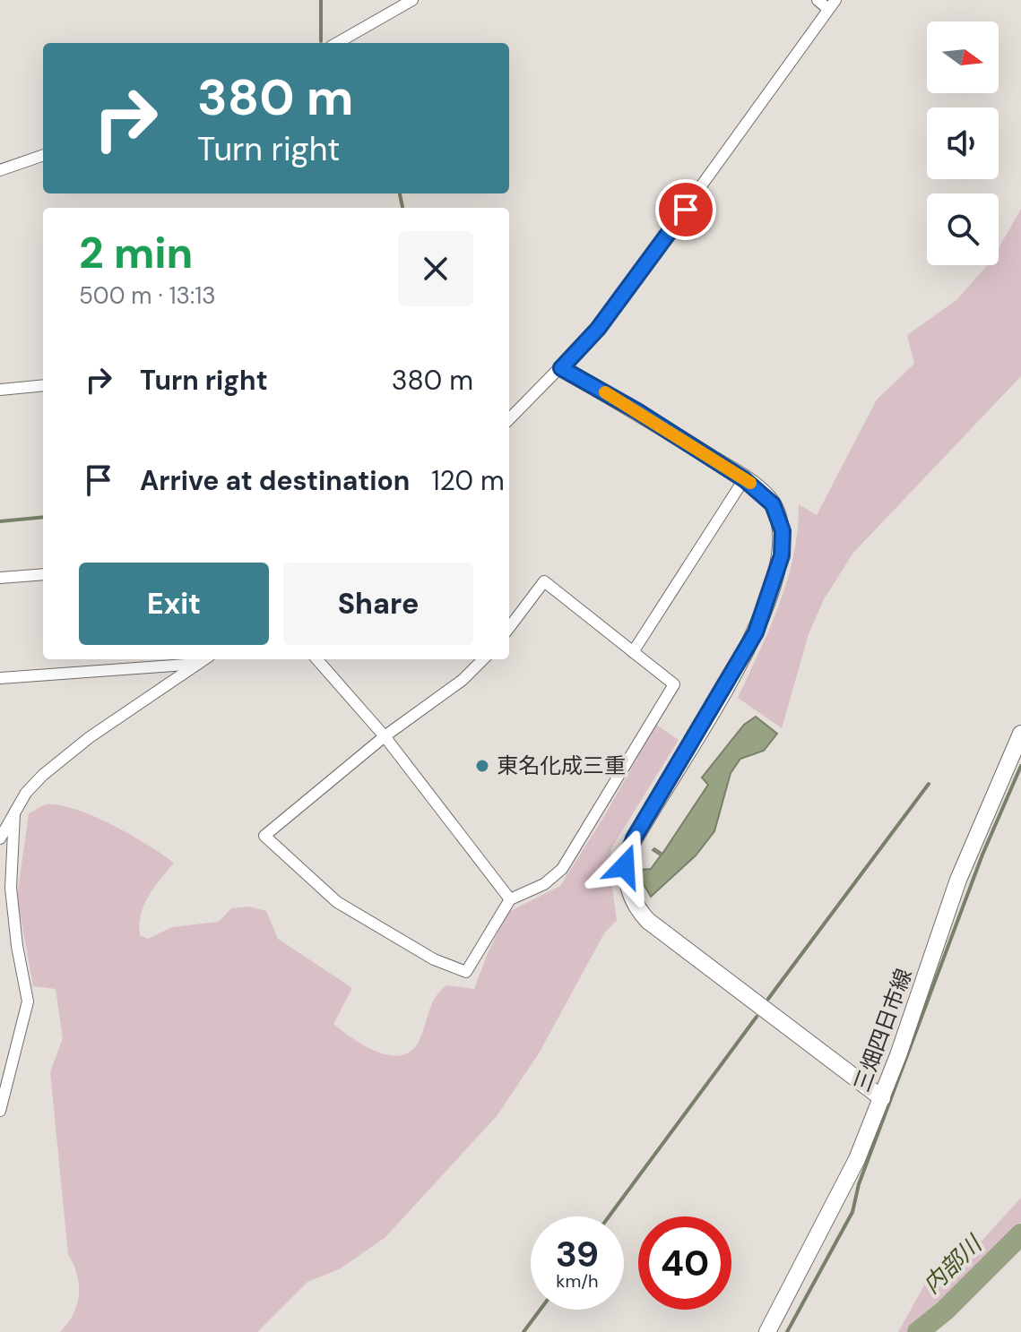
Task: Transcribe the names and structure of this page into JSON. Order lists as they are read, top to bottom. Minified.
{"streets":{"street":["三畑四日市線"]},"water":["内部川"],"places":["東名化成三重"],"north":"right","page":{"turn":["380 m","Turn right"],"heading":["2 min","500 m · 13:13"],"list":[{"name":"Turn right","value":"380 m"},{"name":"Arrive at destination","value":"120 m"}],"buttons":["Exit","Share"],"speed":"39 km/h","limit":"40"}}
